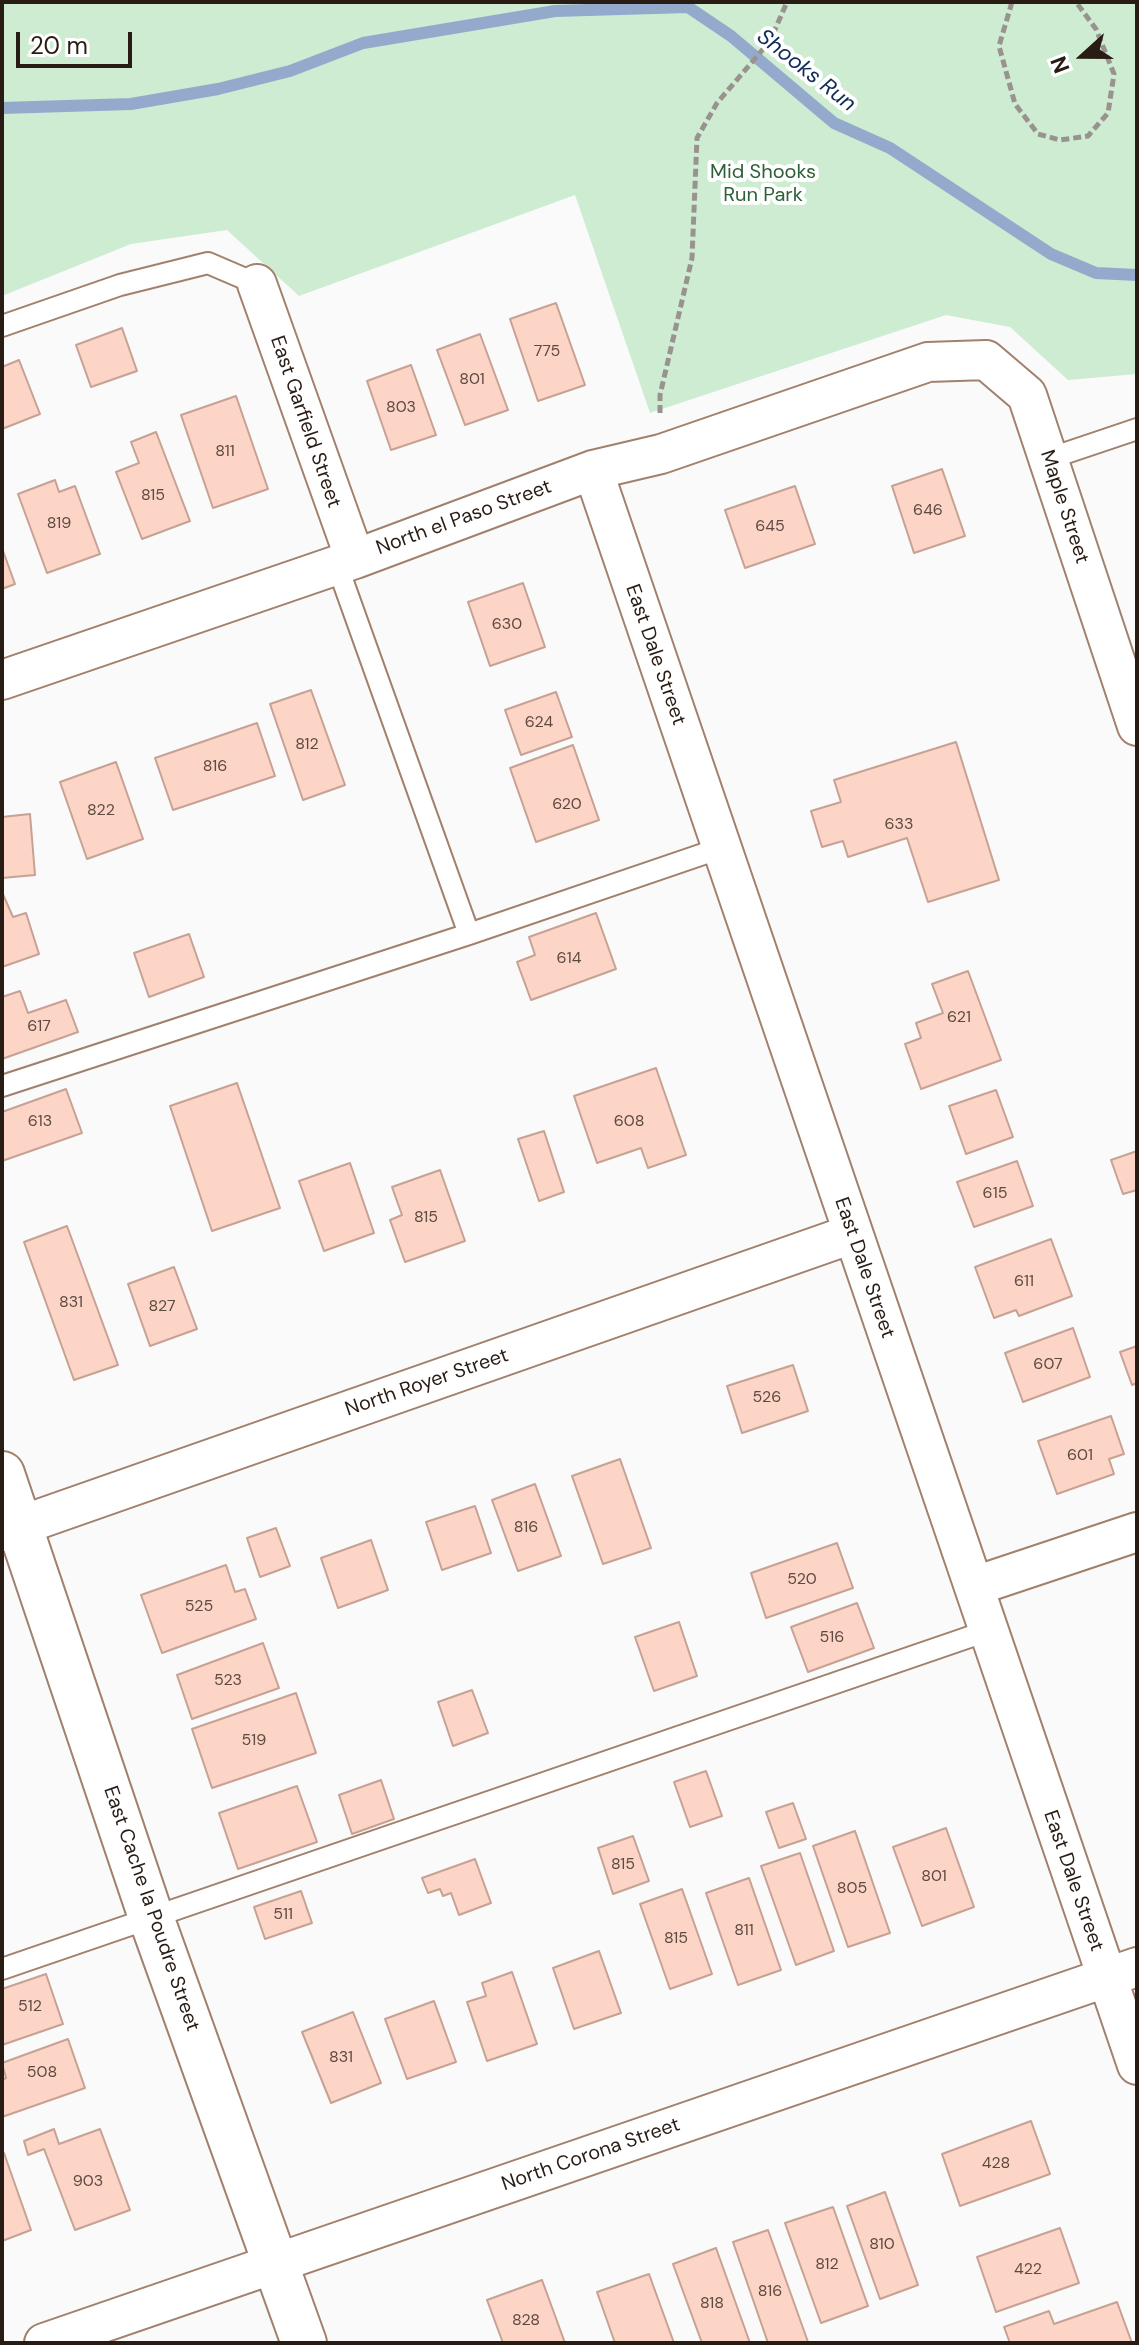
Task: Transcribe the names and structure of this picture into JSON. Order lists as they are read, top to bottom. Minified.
{"streets":{"street":["East Garfield Street","Maple Street","North el Paso Street","East Dale Street","North Royer Street","East Cache la Poudre Street","North Corona Street"]},"crossings":[["East Garfield Street","North el Paso Street"],["Maple Street","North el Paso Street"],["North el Paso Street","East Dale Street"],["East Dale Street","North Royer Street"],["East Dale Street","North Corona Street"],["North Royer Street","East Cache la Poudre Street"],["East Cache la Poudre Street","North Corona Street"]],"water":["Shooks Run"],"parks":["Mid Shooks Run Park"],"house_numbers":["775","801","803","811","815","646","819","645","630","624","812","816","620","822","633","614","621","617","613","608","615","815","611","831","827","607","526","601","816","520","525","516","523","519","815","801","805","511","811","815","512","831","508","428","903","810","812","422","816","818","828"],"scale_bar":"20 m","north":"left"}
